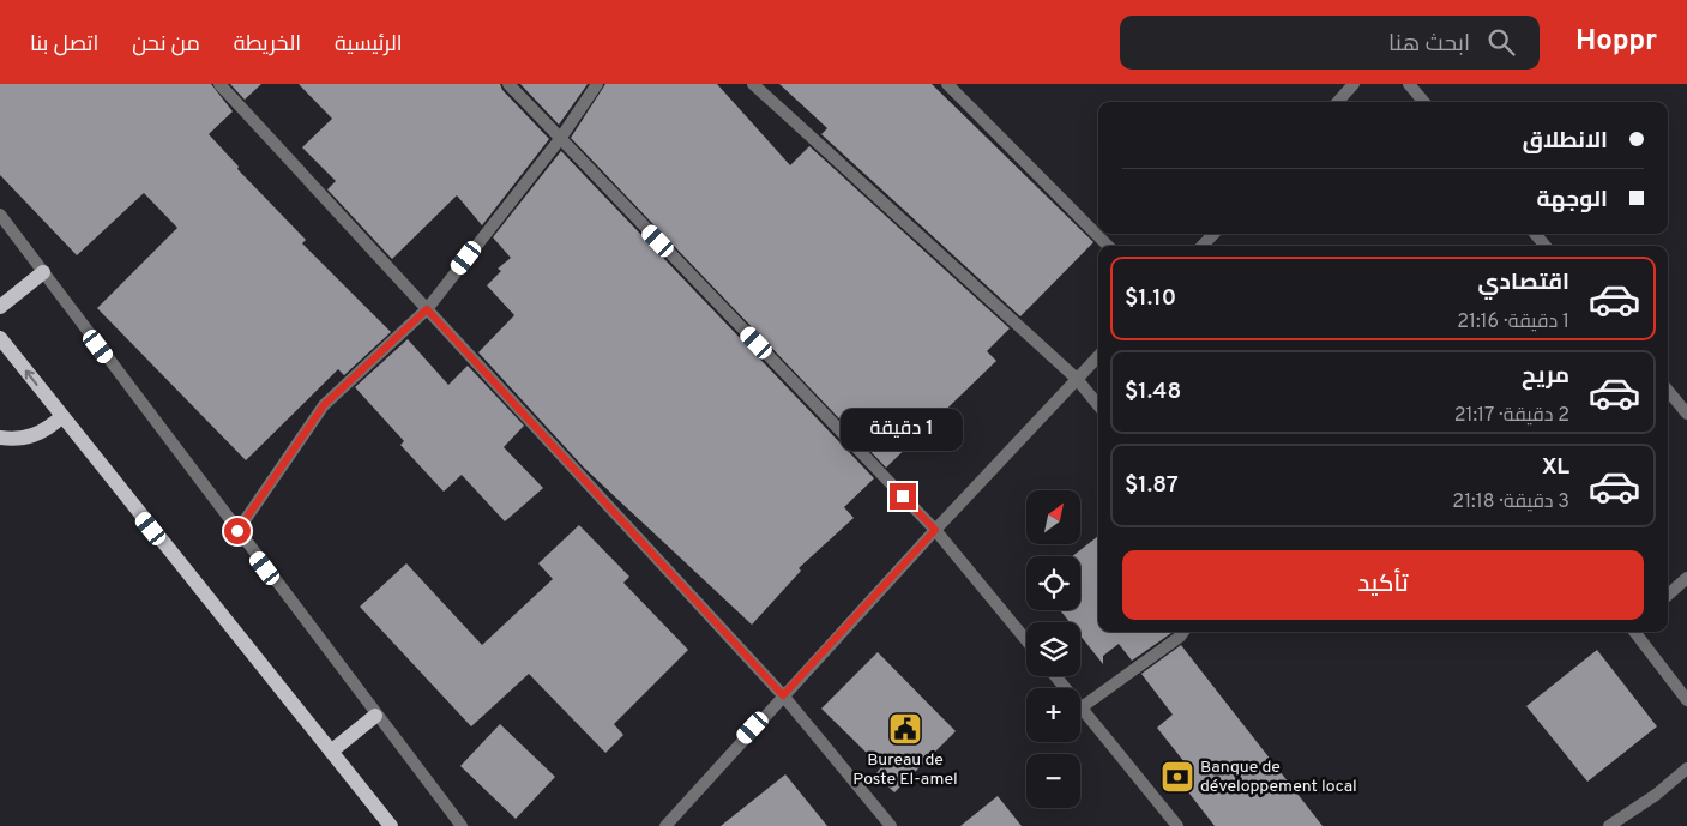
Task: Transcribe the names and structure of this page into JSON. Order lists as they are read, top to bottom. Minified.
{"places":{"public building":["Bureau de Poste El-amel"],"bank":["Banque de développement local"]},"north":"top right","page":{"header":"Hoppr","search":"ابحث هنا","nav":["الرئيسية","الخريطة","من نحن","اتصل بنا"],"banner":["الانطلاق","الوجهة"],"list":[{"name":"اقتصادي","note":"1 دقيقة · 21:16","value":"$1.10"},{"name":"مريح","note":"2 دقيقة · 21:17","value":"$1.48"},{"name":"XL","note":"3 دقيقة · 21:18","value":"$1.87"}],"bubble":"1 دقيقة","map_buttons":["+","−"],"buttons":"تأكيد"}}
